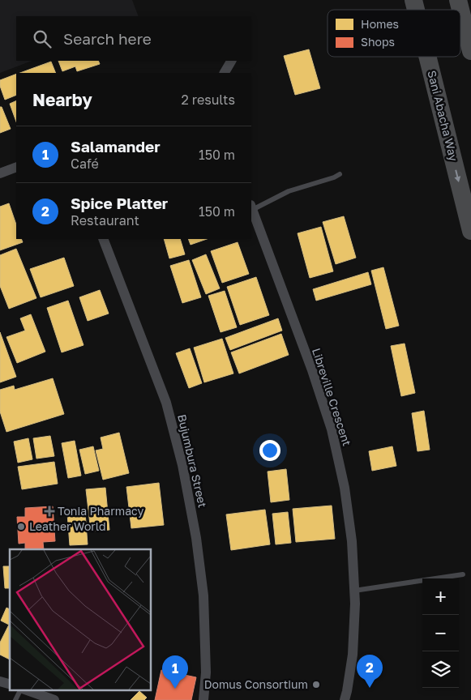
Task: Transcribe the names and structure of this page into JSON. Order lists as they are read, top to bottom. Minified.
{"streets":{"highway":["Sani Abacha Way"],"street":["Libreville Crescent","Bujumbura Street"]},"one_way":["Sani Abacha Way"],"places":{"health":["Tonia Pharmacy"],"other":["Leather World","Domus Consortium"]},"legend":["Homes","Shops"],"page":{"search":"Search here","heading":["Nearby","2 results"],"list":[{"mark":"1","name":"Salamander","note":"Café","value":"150 m"},{"mark":"2","name":"Spice Platter","note":"Restaurant","value":"150 m"}],"map_buttons":["+","−"],"pins":["2","1"]}}
